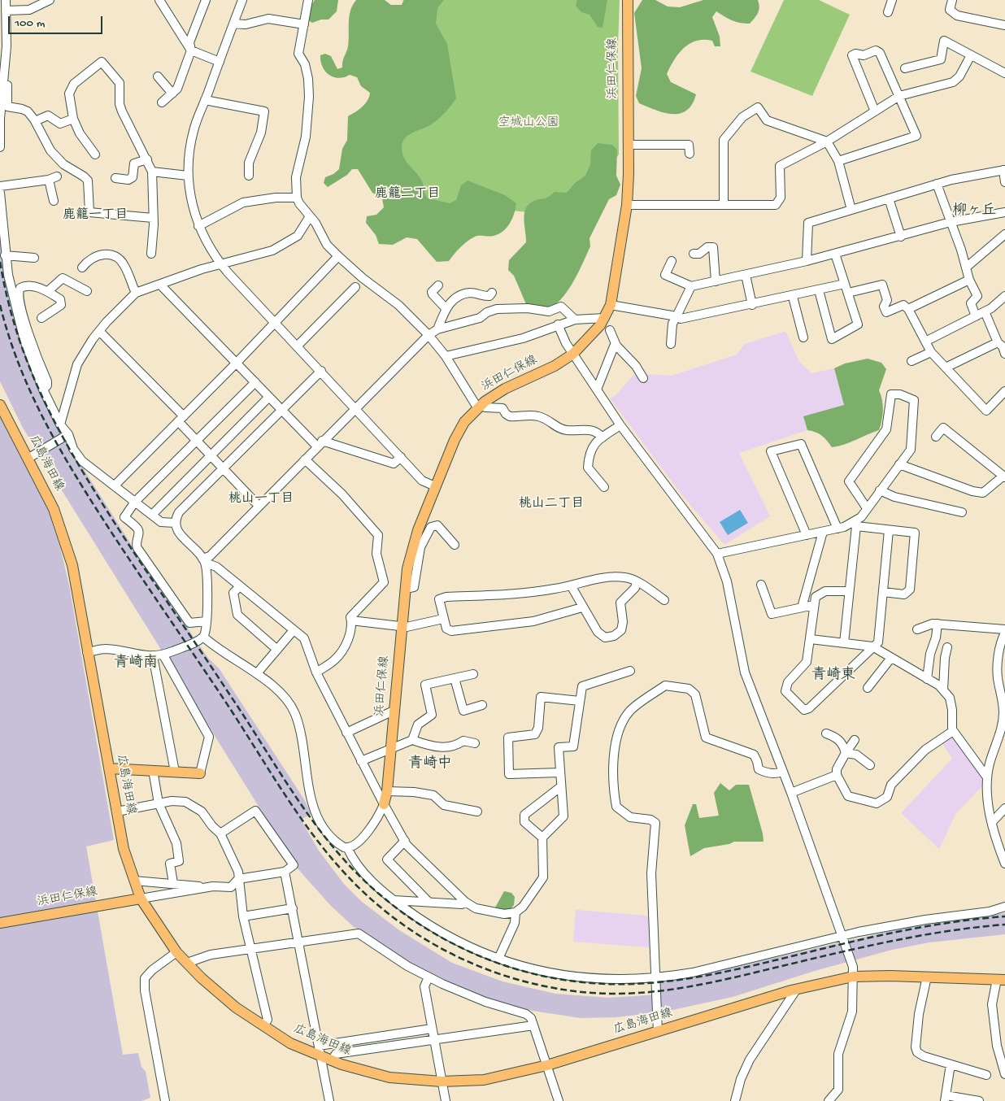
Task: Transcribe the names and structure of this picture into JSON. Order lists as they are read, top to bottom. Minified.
{"streets":{"main road":["浜田仁保線","広島海田線"]},"crossings":[["浜田仁保線","広島海田線"]],"districts":["鹿籠二丁目","柳ヶ丘","鹿籠一丁目","桃山一丁目","桃山二丁目","青崎南","青崎東","青崎中"],"parks":["空城山公園"],"scale_bar":"100 m"}
